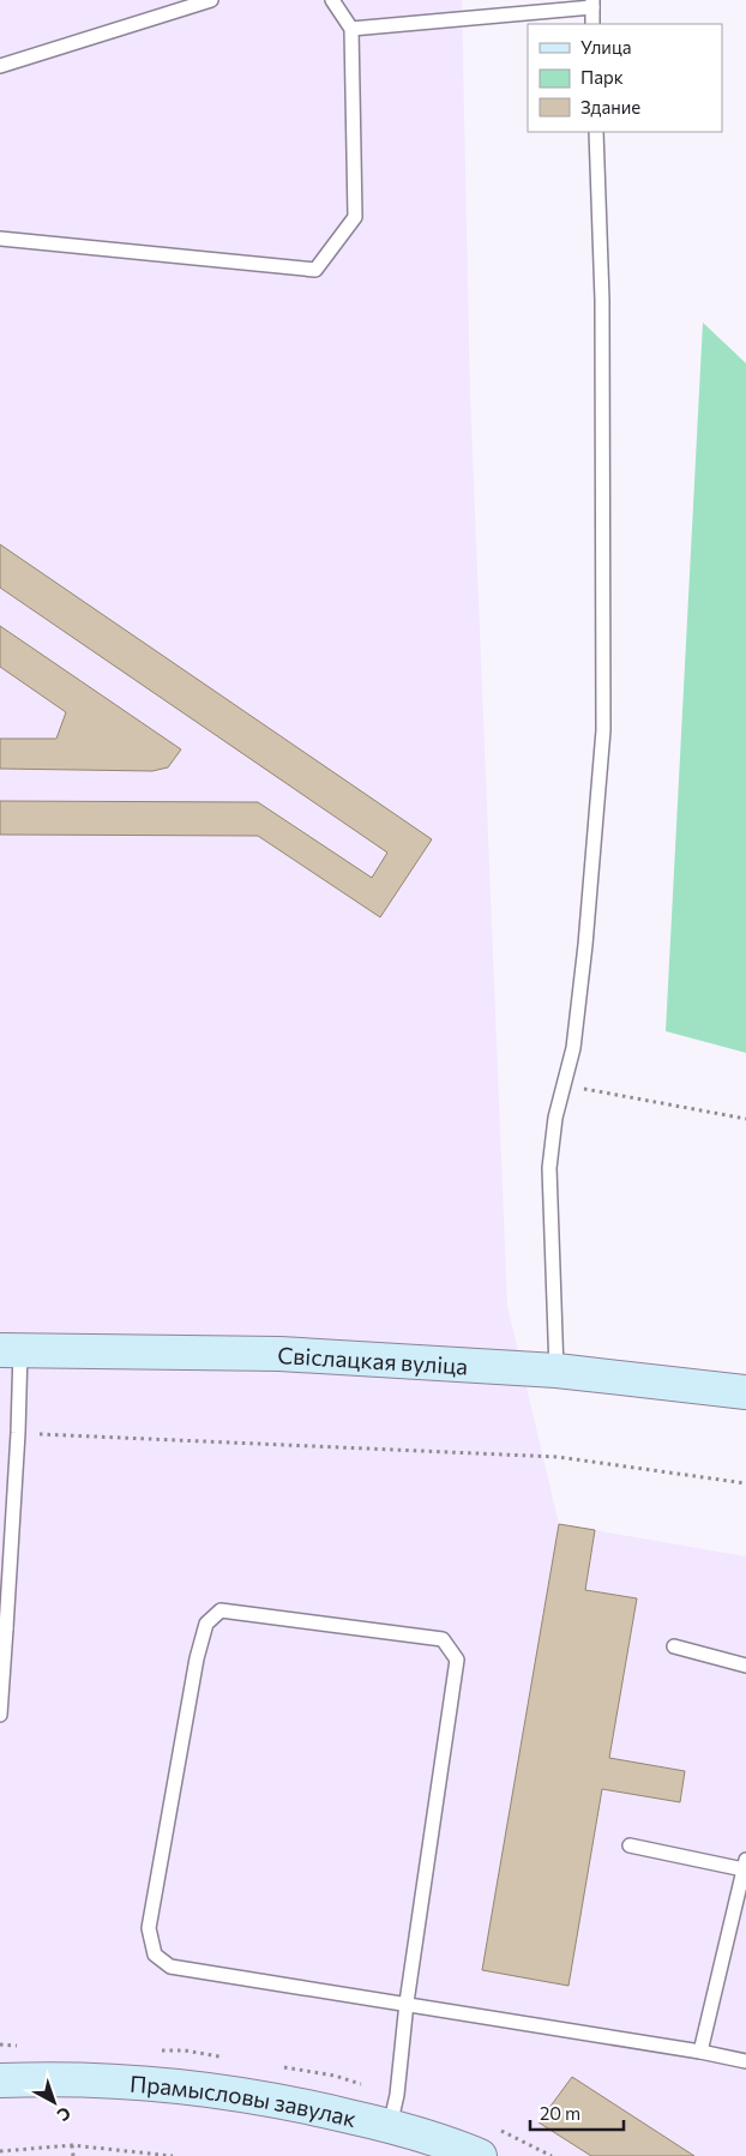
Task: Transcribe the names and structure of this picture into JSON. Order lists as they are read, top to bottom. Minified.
{"streets":{"street":["Свіслацкая вуліца","Прамысловы завулак"]},"legend":["Улица","Парк","Здание"],"scale_bar":"20 m","north":"bottom right"}
